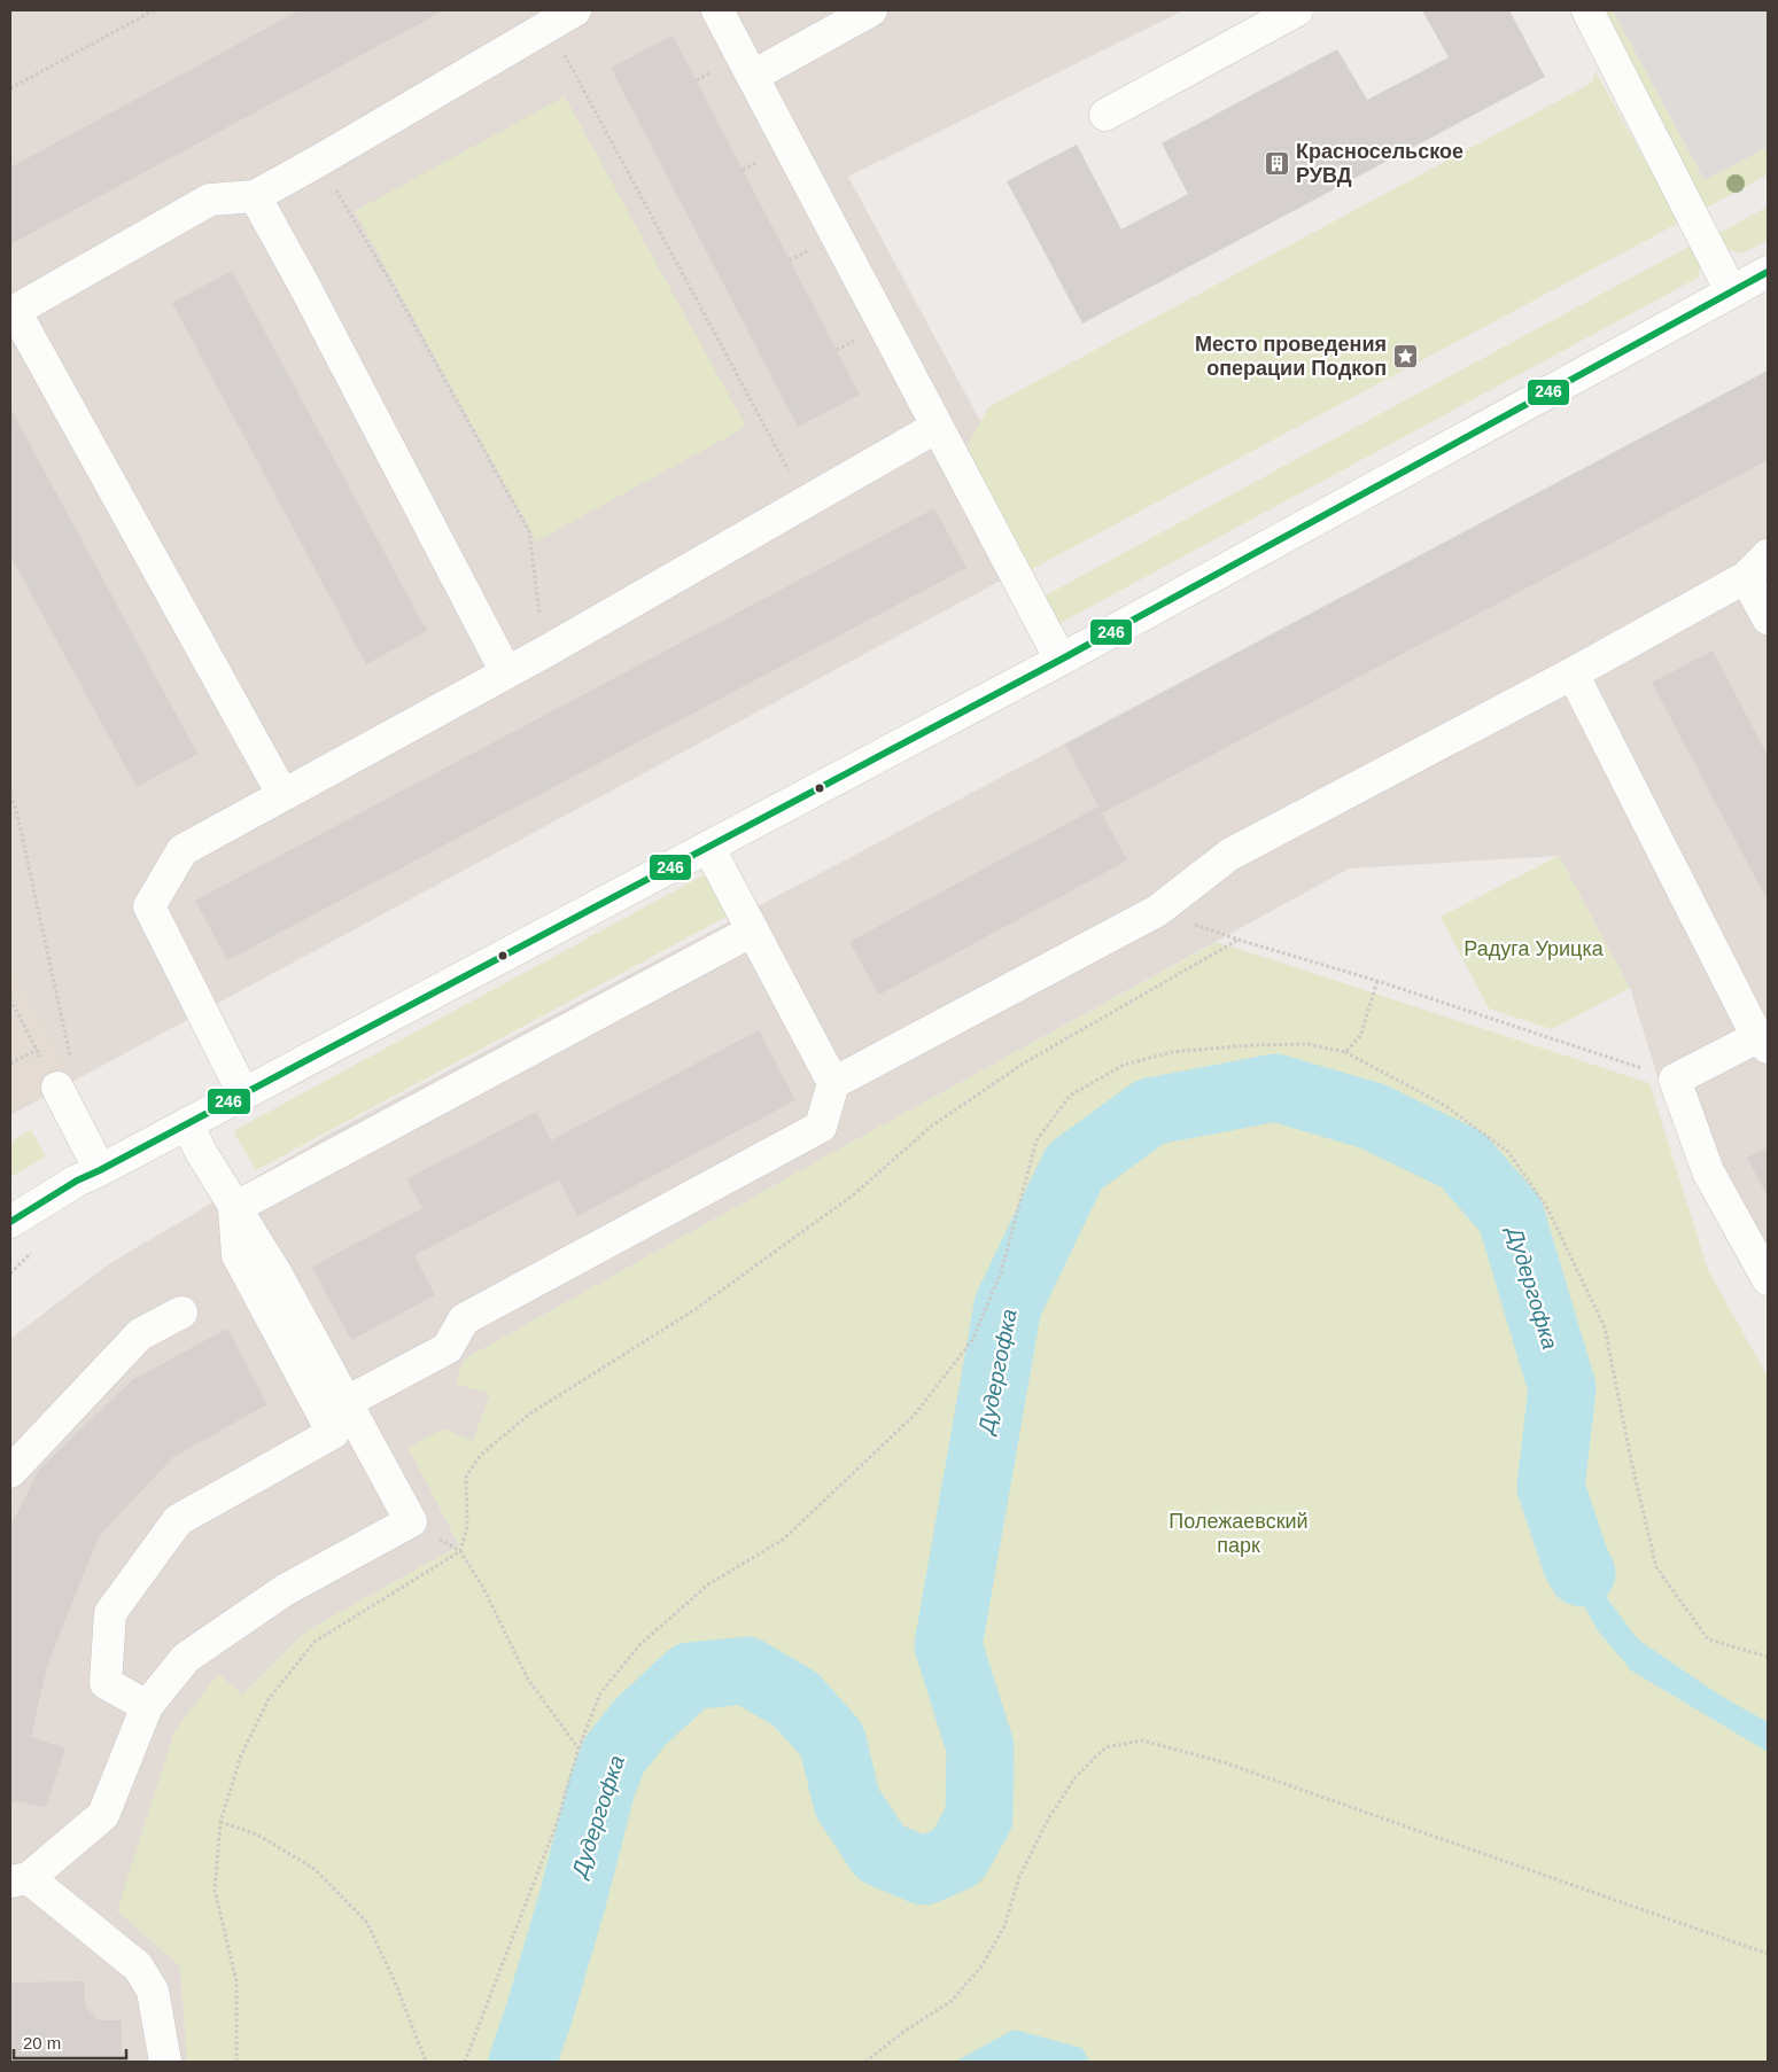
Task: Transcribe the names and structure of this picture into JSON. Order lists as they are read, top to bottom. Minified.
{"water":["Дудергофка"],"parks":["Радуга Урицка","Полежаевский парк"],"places":{"building":["Красносельское РУВД"],"place":["Место проведения операции Подкоп"]},"lines":["transit line 246"],"scale_bar":"20 m"}
